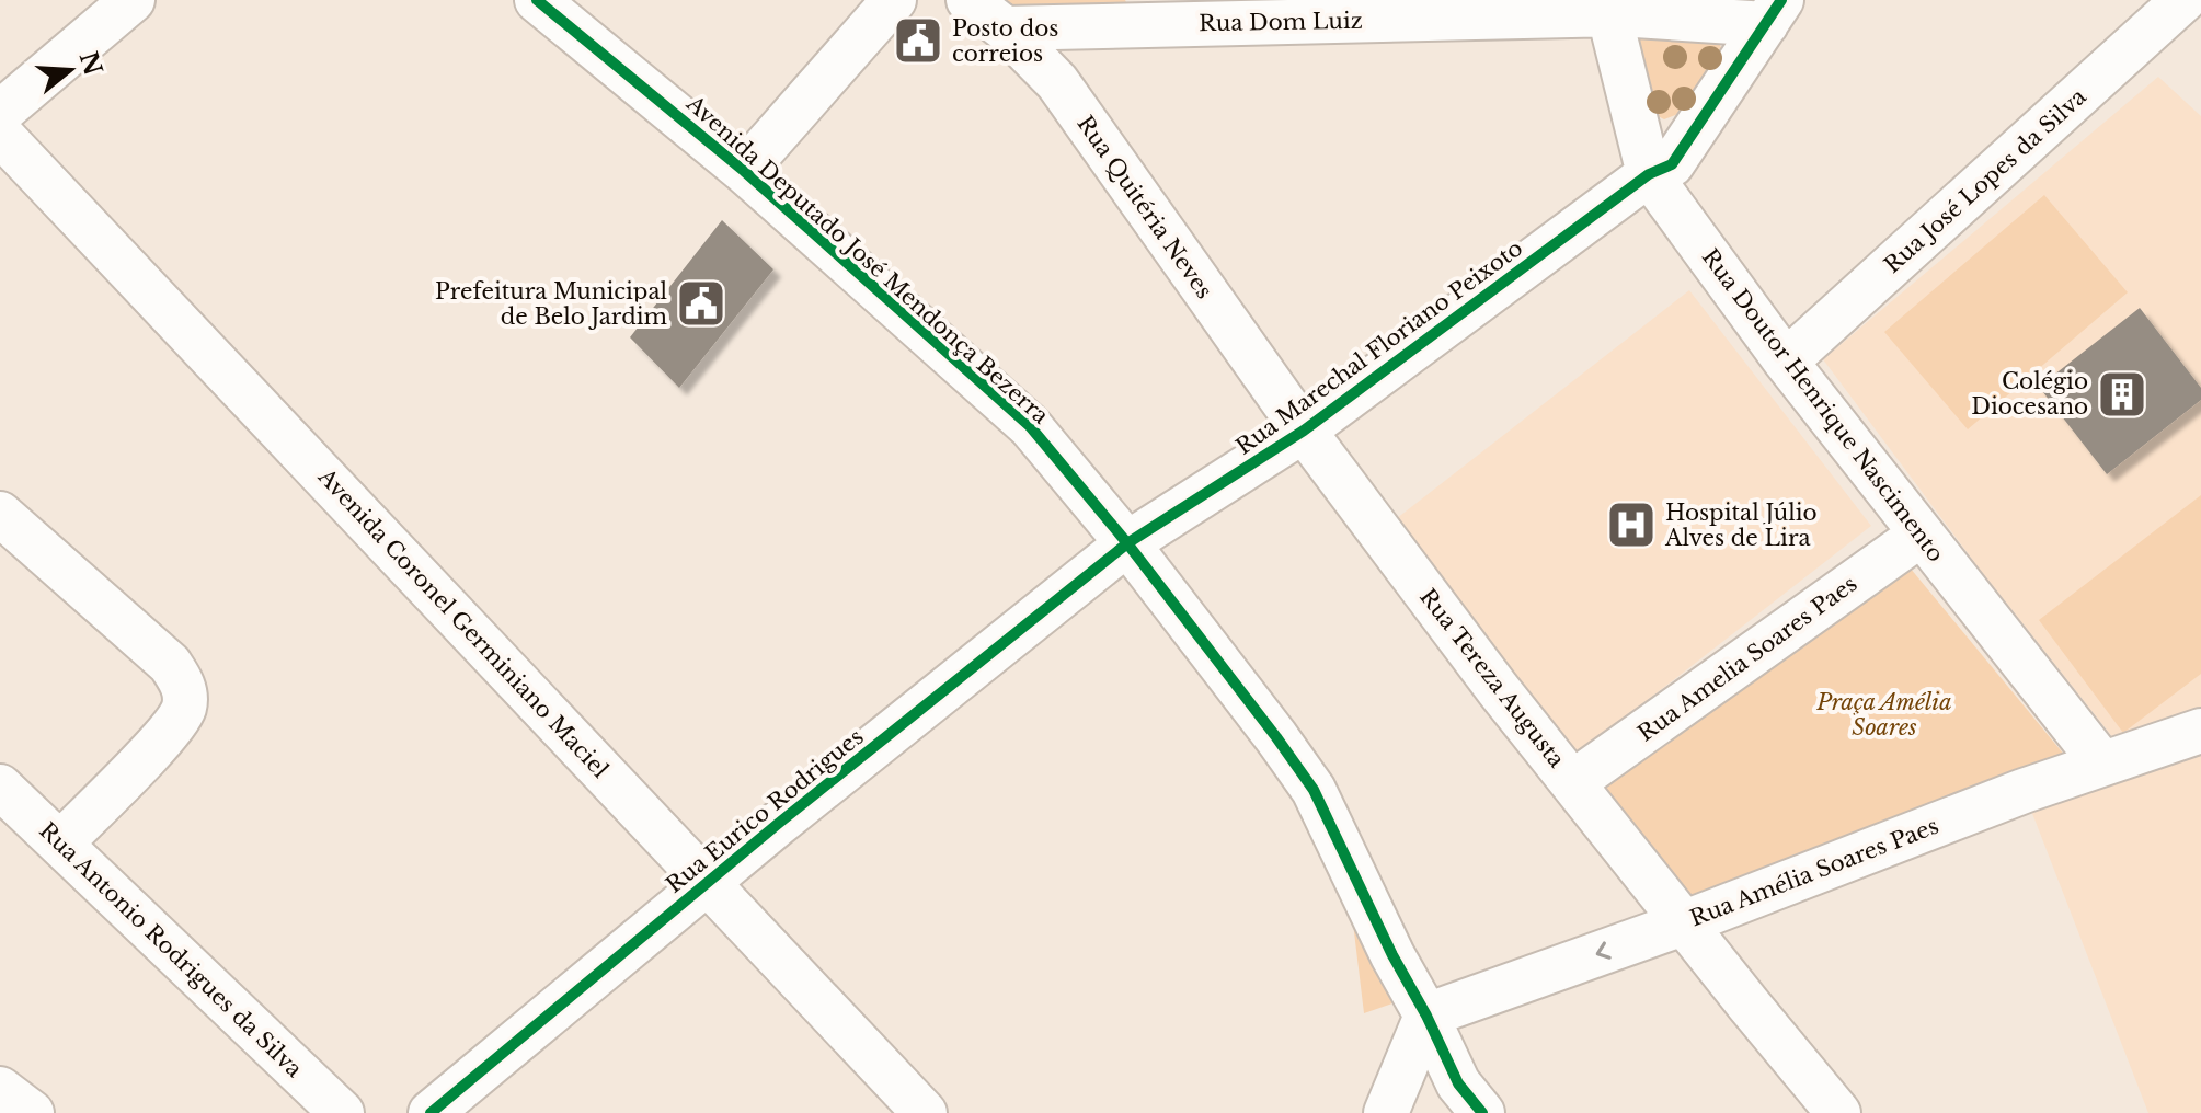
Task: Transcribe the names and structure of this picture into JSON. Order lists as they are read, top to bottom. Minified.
{"streets":{"street":["Rua Dom Luiz","Rua José Lopes da Silva","Rua Quitéria Neves","Avenida Deputado José Mendonça Bezerra","Rua Marechal Floriano Peixoto","Rua Doutor Henrique Nascimento","Avenida Coronel Germiniano Maciel","Rua Amelia Soares Paes","Rua Tereza Augusta","Rua Eurico Rodrigues","Rua Amélia Soares Paes","Rua Antonio Rodrigues da Silva"]},"crossings":[["Rua Dom Luiz","Rua Quitéria Neves"],["Rua Dom Luiz","Rua Marechal Floriano Peixoto"],["Rua Dom Luiz","Rua Doutor Henrique Nascimento"],["Rua José Lopes da Silva","Rua Doutor Henrique Nascimento"],["Rua Quitéria Neves","Rua Marechal Floriano Peixoto"],["Rua Quitéria Neves","Rua Tereza Augusta"],["Avenida Deputado José Mendonça Bezerra","Rua Marechal Floriano Peixoto"],["Avenida Deputado José Mendonça Bezerra","Rua Eurico Rodrigues"],["Avenida Deputado José Mendonça Bezerra","Rua Amélia Soares Paes"],["Rua Marechal Floriano Peixoto","Rua Doutor Henrique Nascimento"],["Rua Marechal Floriano Peixoto","Rua Tereza Augusta"],["Rua Marechal Floriano Peixoto","Rua Eurico Rodrigues"],["Rua Doutor Henrique Nascimento","Rua Amelia Soares Paes"],["Rua Doutor Henrique Nascimento","Rua Amélia Soares Paes"],["Avenida Coronel Germiniano Maciel","Rua Eurico Rodrigues"],["Rua Amelia Soares Paes","Rua Tereza Augusta"],["Rua Tereza Augusta","Rua Amélia Soares Paes"]],"parks":["Praça Amélia Soares"],"places":{"public building":["Posto dos correios","Prefeitura Municipal de Belo Jardim"],"building":["Colégio Diocesano"],"hospital":["Hospital Júlio Alves de Lira"]},"north":"right"}
